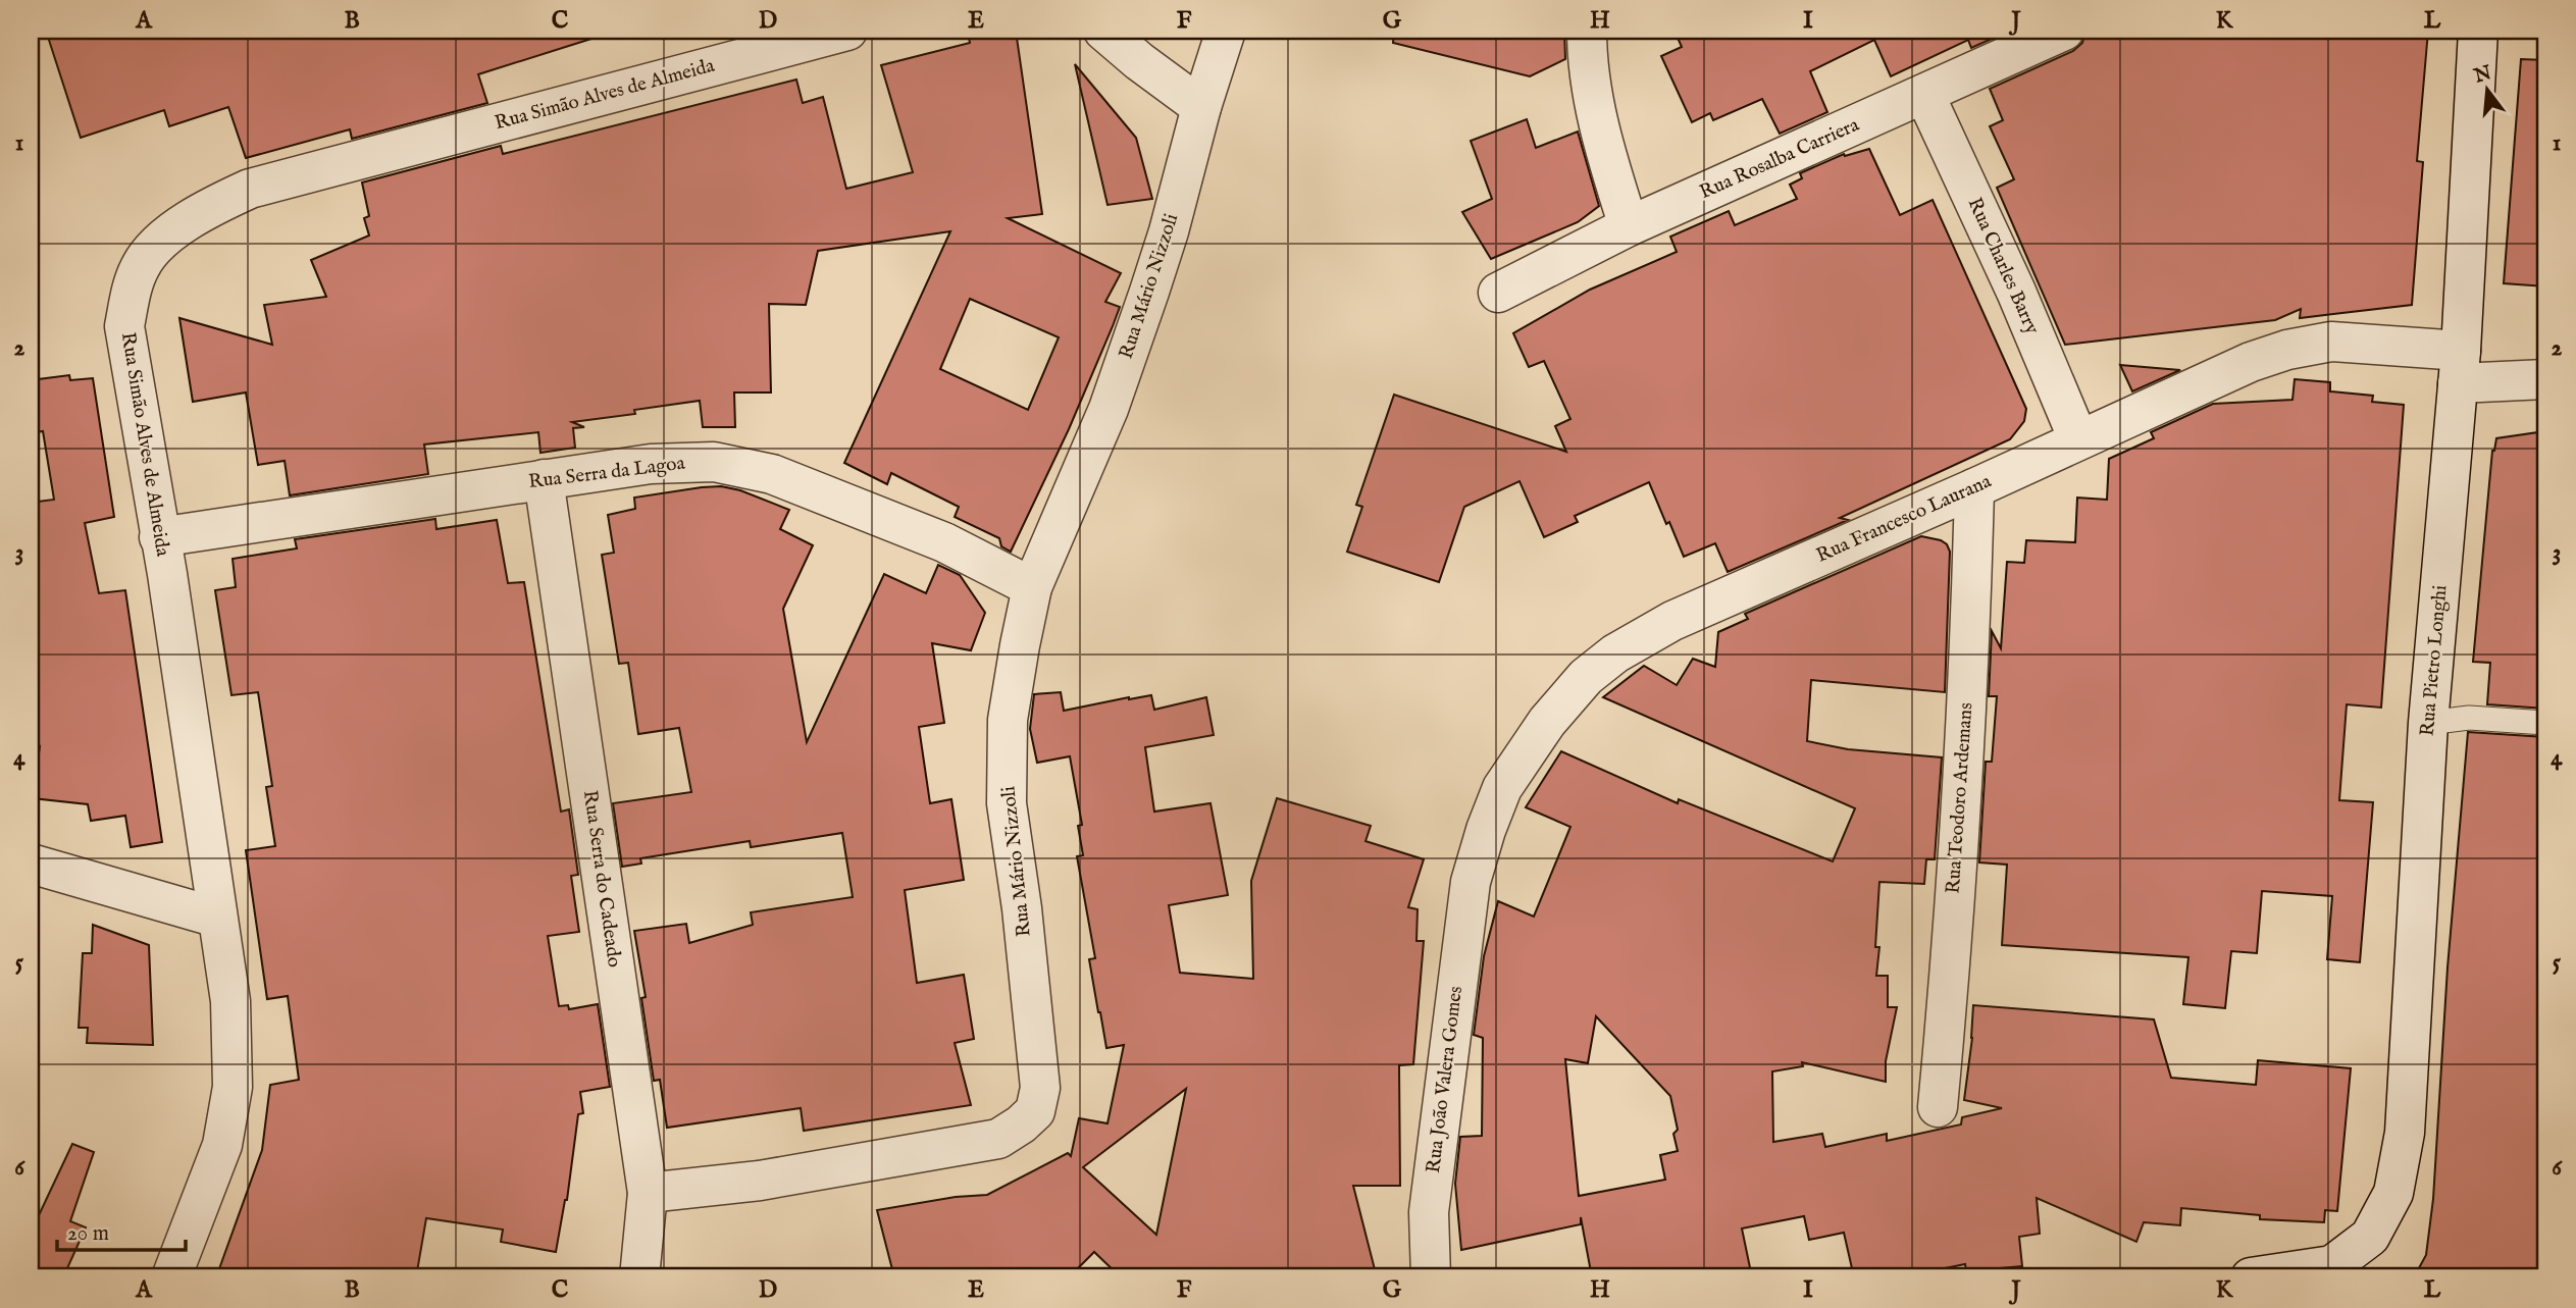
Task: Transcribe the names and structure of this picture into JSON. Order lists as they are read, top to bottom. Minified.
{"streets":{"street":["Rua Simão Alves de Almeida","Rua Rosalba Carriera","Rua Charles Barry","Rua Mário Nizzoli","Rua Serra da Lagoa","Rua Francesco Laurana","Rua Pietro Longhi","Rua Teodoro Ardemans","Rua Serra do Cadeado","Rua João Valera Gomes"]},"crossings":[["Rua Simão Alves de Almeida","Rua Serra da Lagoa"],["Rua Rosalba Carriera","Rua Charles Barry"],["Rua Charles Barry","Rua Francesco Laurana"],["Rua Mário Nizzoli","Rua Serra da Lagoa"],["Rua Mário Nizzoli","Rua Serra do Cadeado"],["Rua Serra da Lagoa","Rua Serra do Cadeado"],["Rua Francesco Laurana","Rua Pietro Longhi"],["Rua Francesco Laurana","Rua Teodoro Ardemans"],["Rua Francesco Laurana","Rua João Valera Gomes"]],"scale_bar":"20 m","north":"top","grid":{"columns":["A","B","C","D","E","F","G","H","I","J","K","L"],"rows":["1","2","3","4","5","6"]}}
